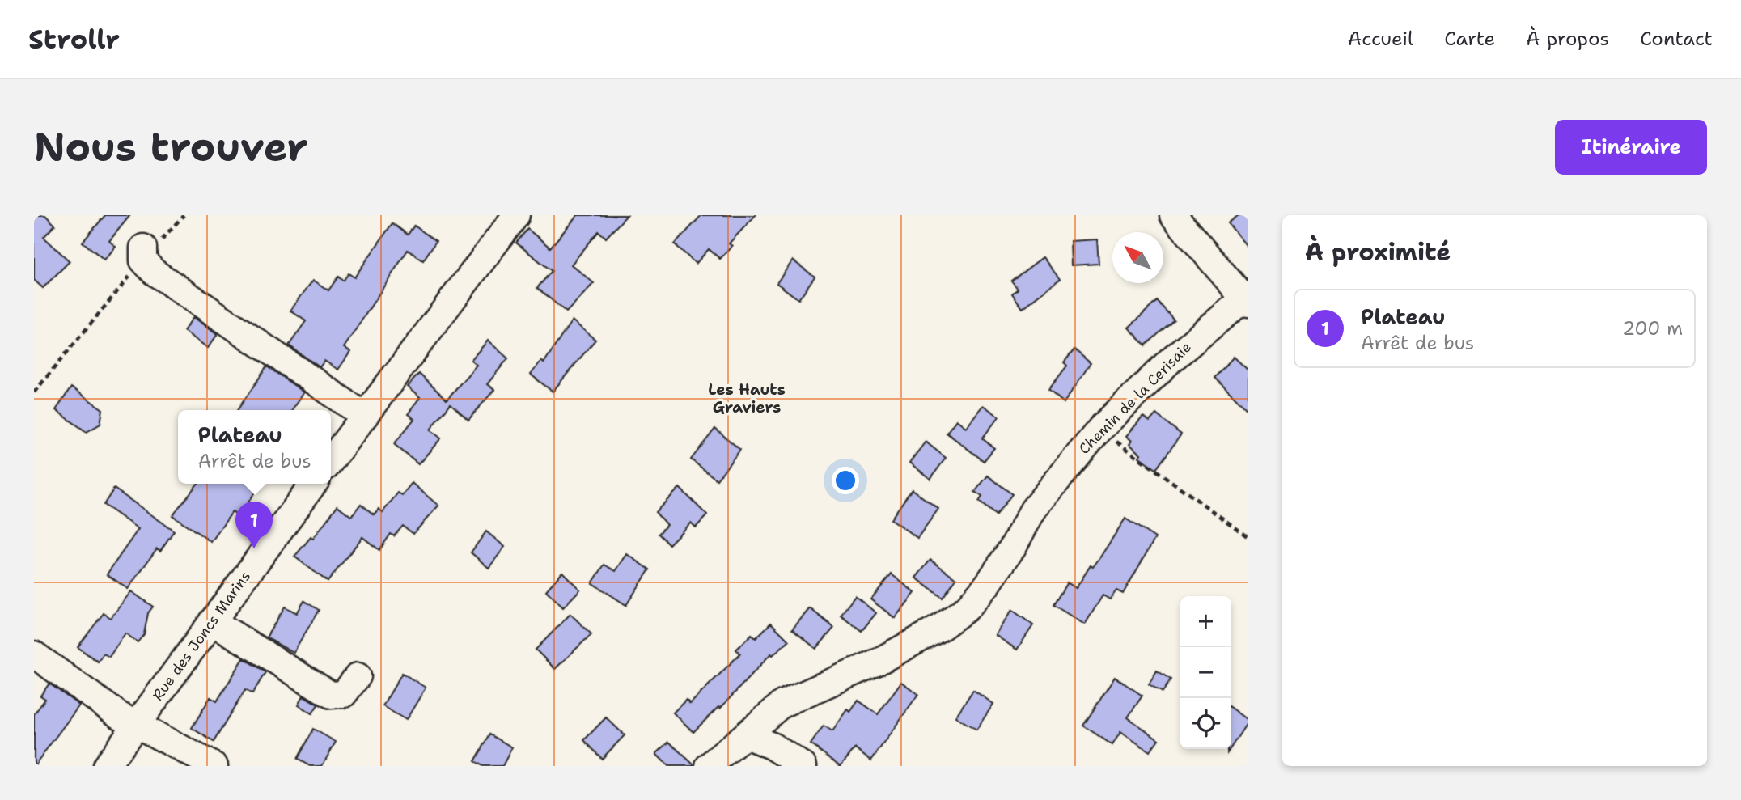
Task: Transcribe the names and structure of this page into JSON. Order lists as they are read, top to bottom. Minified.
{"streets":{"street":["Chemin de la Cerisaie","Rue des Joncs Marins"]},"districts":["Les Hauts Graviers"],"north":"top left","page":{"header":"Strollr","nav":["Accueil","Carte","À propos","Contact"],"buttons":"Itinéraire","title":"Nous trouver","heading":"À proximité","list":[{"mark":"1","name":"Plateau","note":"Arrêt de bus","value":"200 m"}],"popup":["Plateau","Arrêt de bus"],"pins":"1","map_buttons":["+","−"]}}
